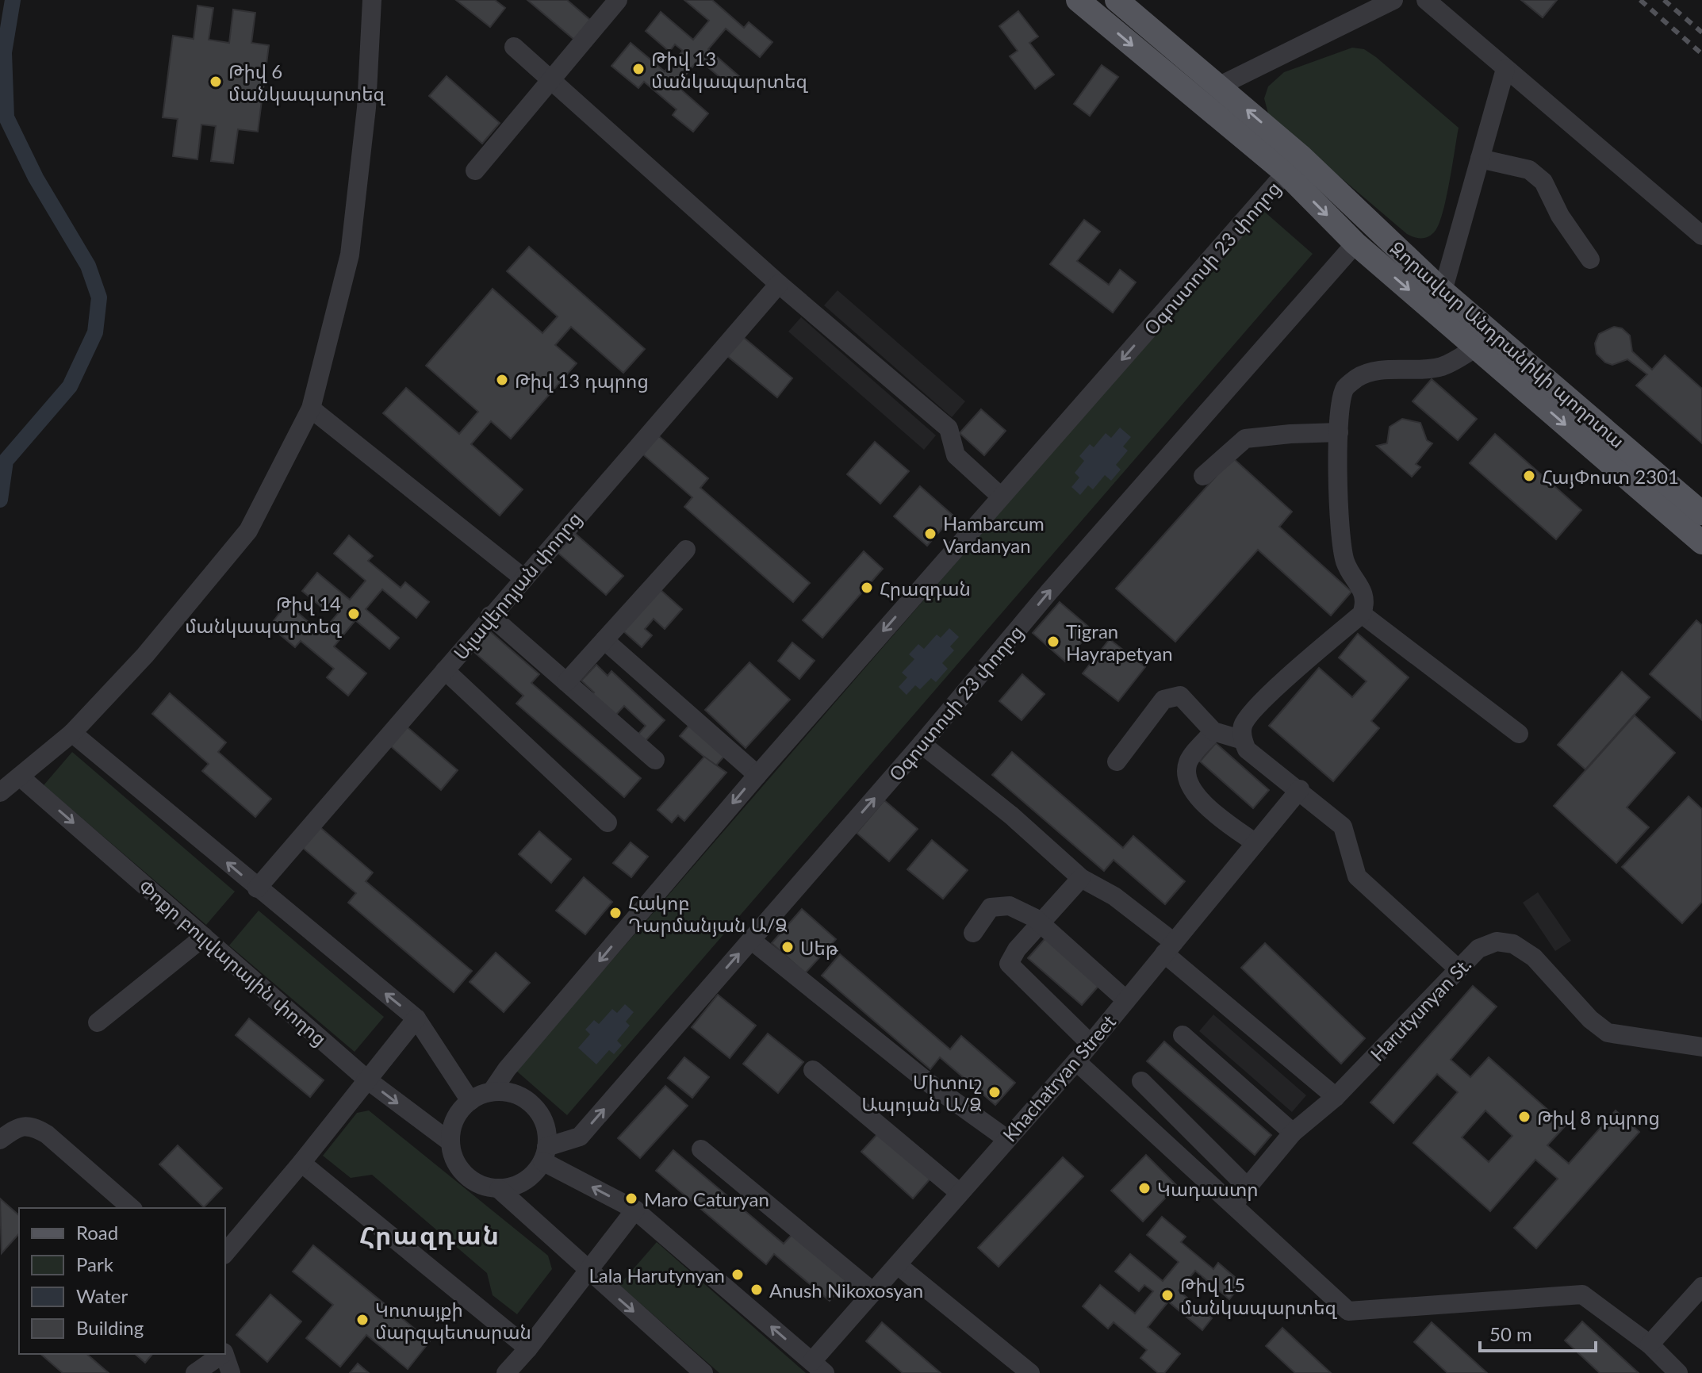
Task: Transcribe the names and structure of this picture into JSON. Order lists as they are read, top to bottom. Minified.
{"streets":{"main road":["Զորավար Անդրանիկի պողոտա"],"street":["Օգոստոսի 23 փողոց","Ալավերդյան փողոց","Փոքր բուլվարային փողոց","Harutyunyan St.","Khachatryan Street"]},"crossings":[["Օգոստոսի 23 փողոց","Զորավար Անդրանիկի պողոտա"],["Օգոստոսի 23 փողոց","Փոքր բուլվարային փողոց"]],"districts":["Հրազդան"],"places":["Թիվ 13 մանկապարտեզ","Թիվ 6 մանկապարտեզ","Թիվ 13 դպրոց","ՀայՓոստ 2301","Hambarcum Vardanyan","Հրազդան","Թիվ 14 մանկապարտեզ","Tigran Hayrapetyan","Հակոբ Դարմանյան Ա/Ձ","Սեթ","Միտուշ Ապոյան Ա/Ձ","Թիվ 8 դպրոց","Կադաստր","Maro Caturyan","Lala Harutynyan","Anush Nikoxosyan","Թիվ 15 մանկապարտեզ","Կոտայքի մարզպետարան"],"legend":["Road","Park","Water","Building"],"scale_bar":"50 m"}
